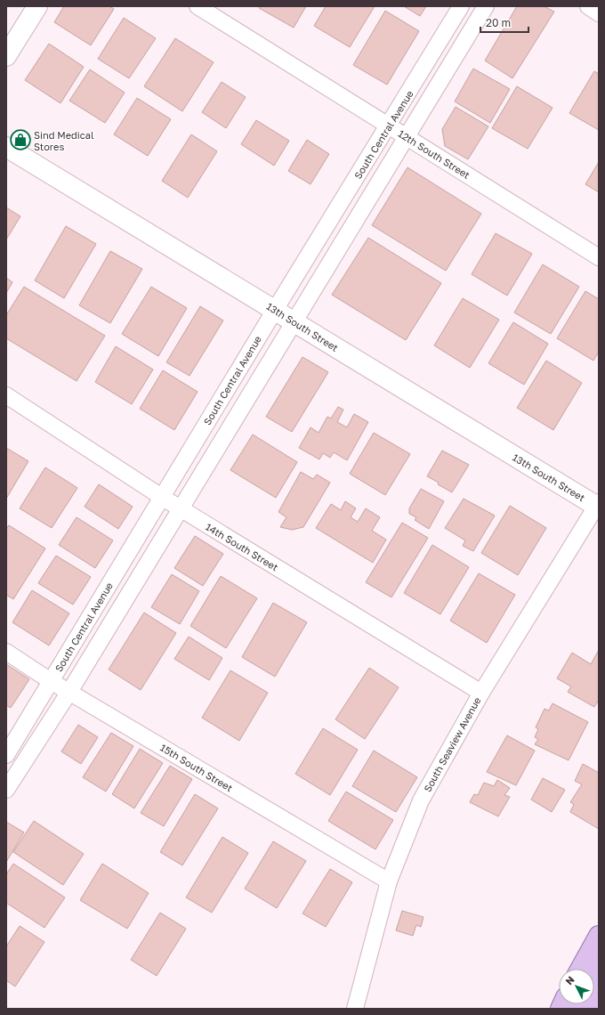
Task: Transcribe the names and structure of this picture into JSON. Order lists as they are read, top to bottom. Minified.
{"streets":{"street":["South Central Avenue","12th South Street","13th South Street","14th South Street","South Seaview Avenue","15th South Street"]},"crossings":[["South Central Avenue","12th South Street"],["South Central Avenue","13th South Street"],["South Central Avenue","14th South Street"],["South Central Avenue","15th South Street"],["13th South Street","South Seaview Avenue"],["14th South Street","South Seaview Avenue"],["South Seaview Avenue","15th South Street"]],"places":{"shop":["Sind Medical Stores"]},"scale_bar":"20 m","north":"top left"}
